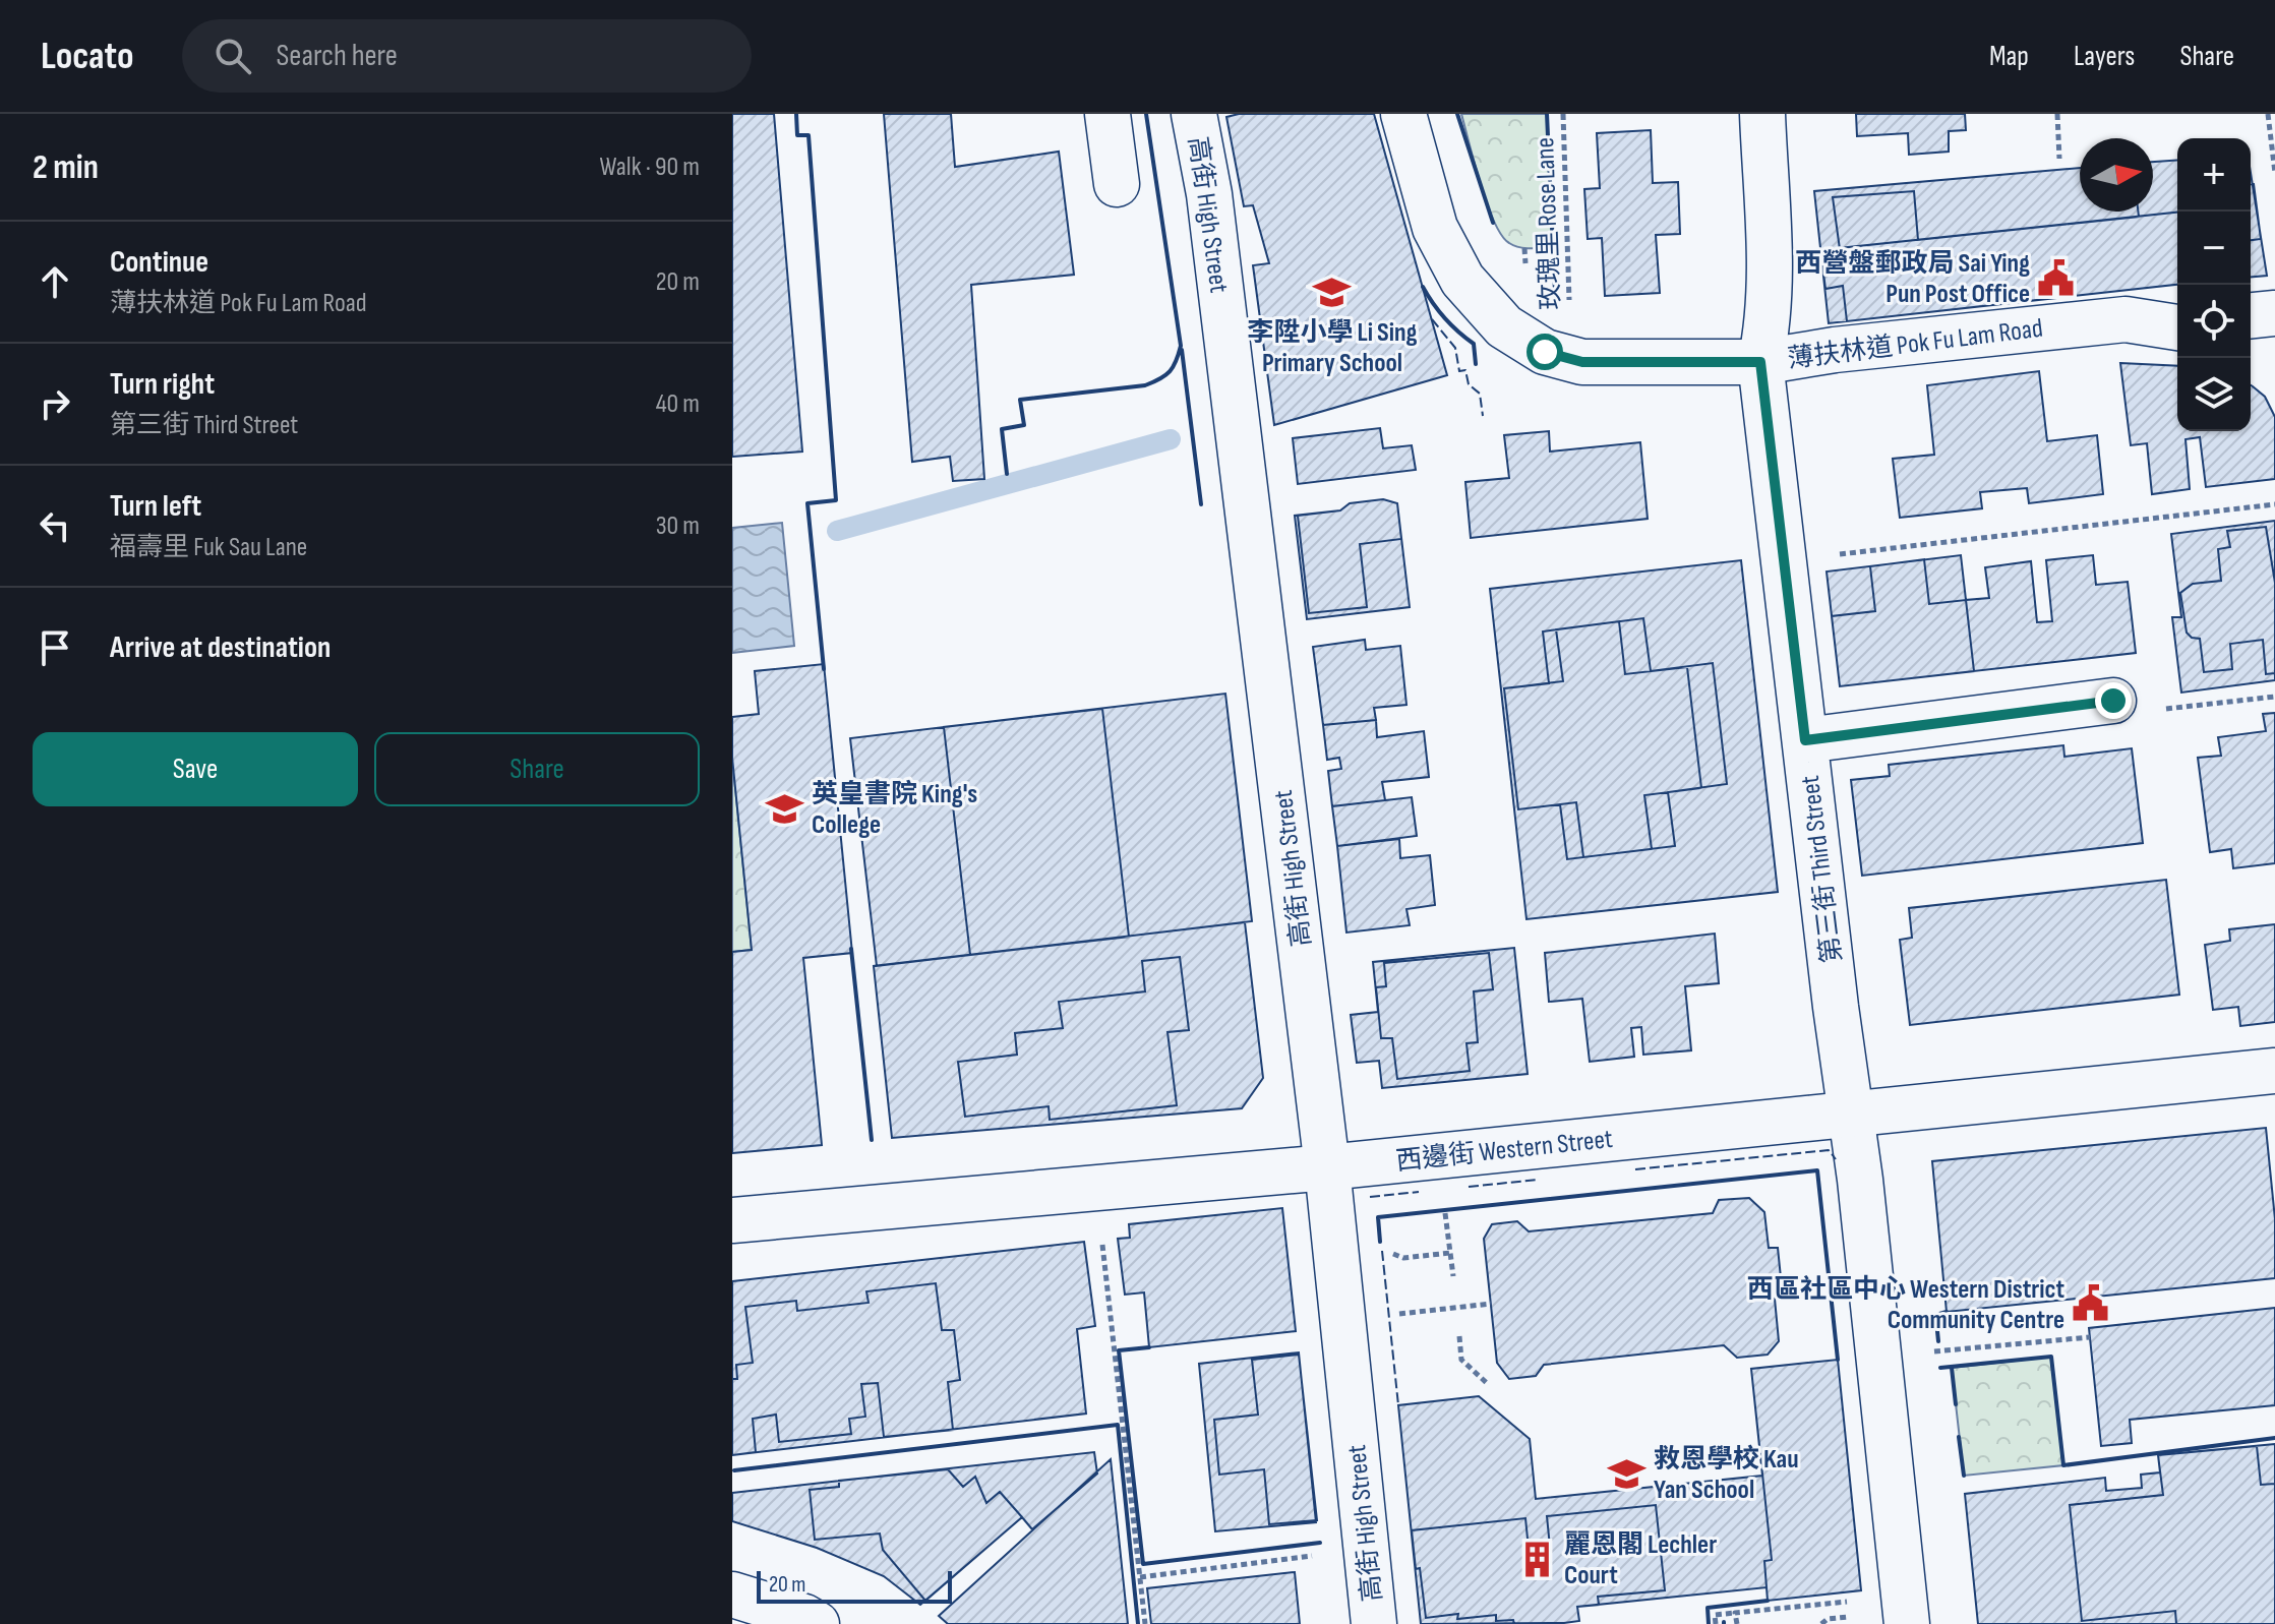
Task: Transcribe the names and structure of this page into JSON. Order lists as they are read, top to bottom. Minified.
{"streets":{"street":["高街 High Street","薄扶林道 Pok Fu Lam Road","第三街 Third Street","西邊街 Western Street"],"path":["玫瑰里 Rose Lane"]},"crossings":[["高街 High Street","西邊街 Western Street"],["薄扶林道 Pok Fu Lam Road","第三街 Third Street"],["第三街 Third Street","西邊街 Western Street"]],"places":{"public building":["西營盤郵政局 Sai Ying Pun Post Office","西區社區中心 Western District Community Centre"],"school or university":["李陞小學 Li Sing Primary School","英皇書院 King's College","救恩學校 Kau Yan School"],"building":["麗恩閣 Lechler Court"]},"scale_bar":"20 m","north":"right","page":{"header":"Locato","search":"Search here","nav":["Map","Layers","Share"],"heading":["2 min","Walk · 90 m"],"map_buttons":["+","−"],"list":[["Continue","薄扶林道 Pok Fu Lam Road","20 m"],["Turn right","第三街 Third Street","40 m"],["Turn left","福壽里 Fuk Sau Lane","30 m"],"Arrive at destination"],"buttons":["Save","Share"],"scale":"20 m"}}
